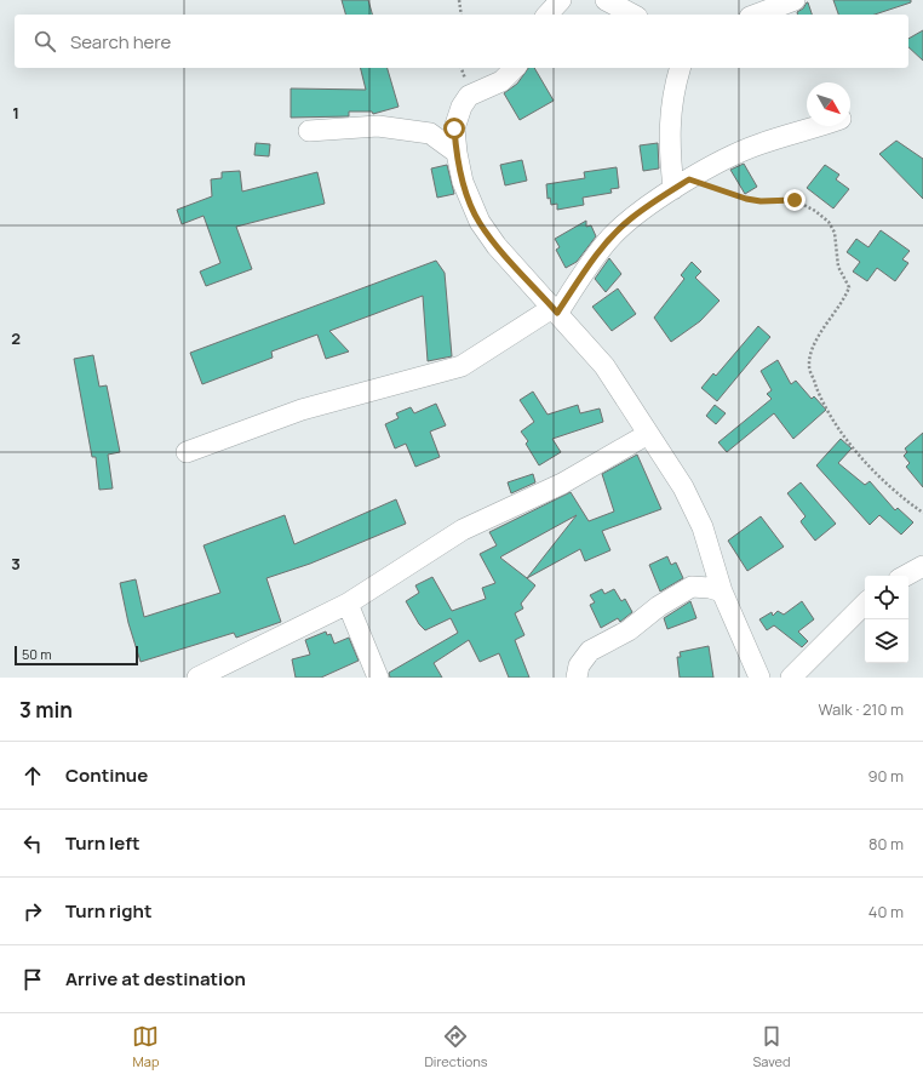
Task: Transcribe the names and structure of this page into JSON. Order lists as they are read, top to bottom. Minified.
{"scale_bar":"50 m","north":"bottom right","page":{"search":"Search here","scale":"50 m","heading":["3 min","Walk · 210 m"],"list":[["Continue","90 m"],["Turn left","80 m"],["Turn right","40 m"],"Arrive at destination"],"nav":["Map","Directions","Saved"]},"grid":{"rows":["1","2","3"]}}
